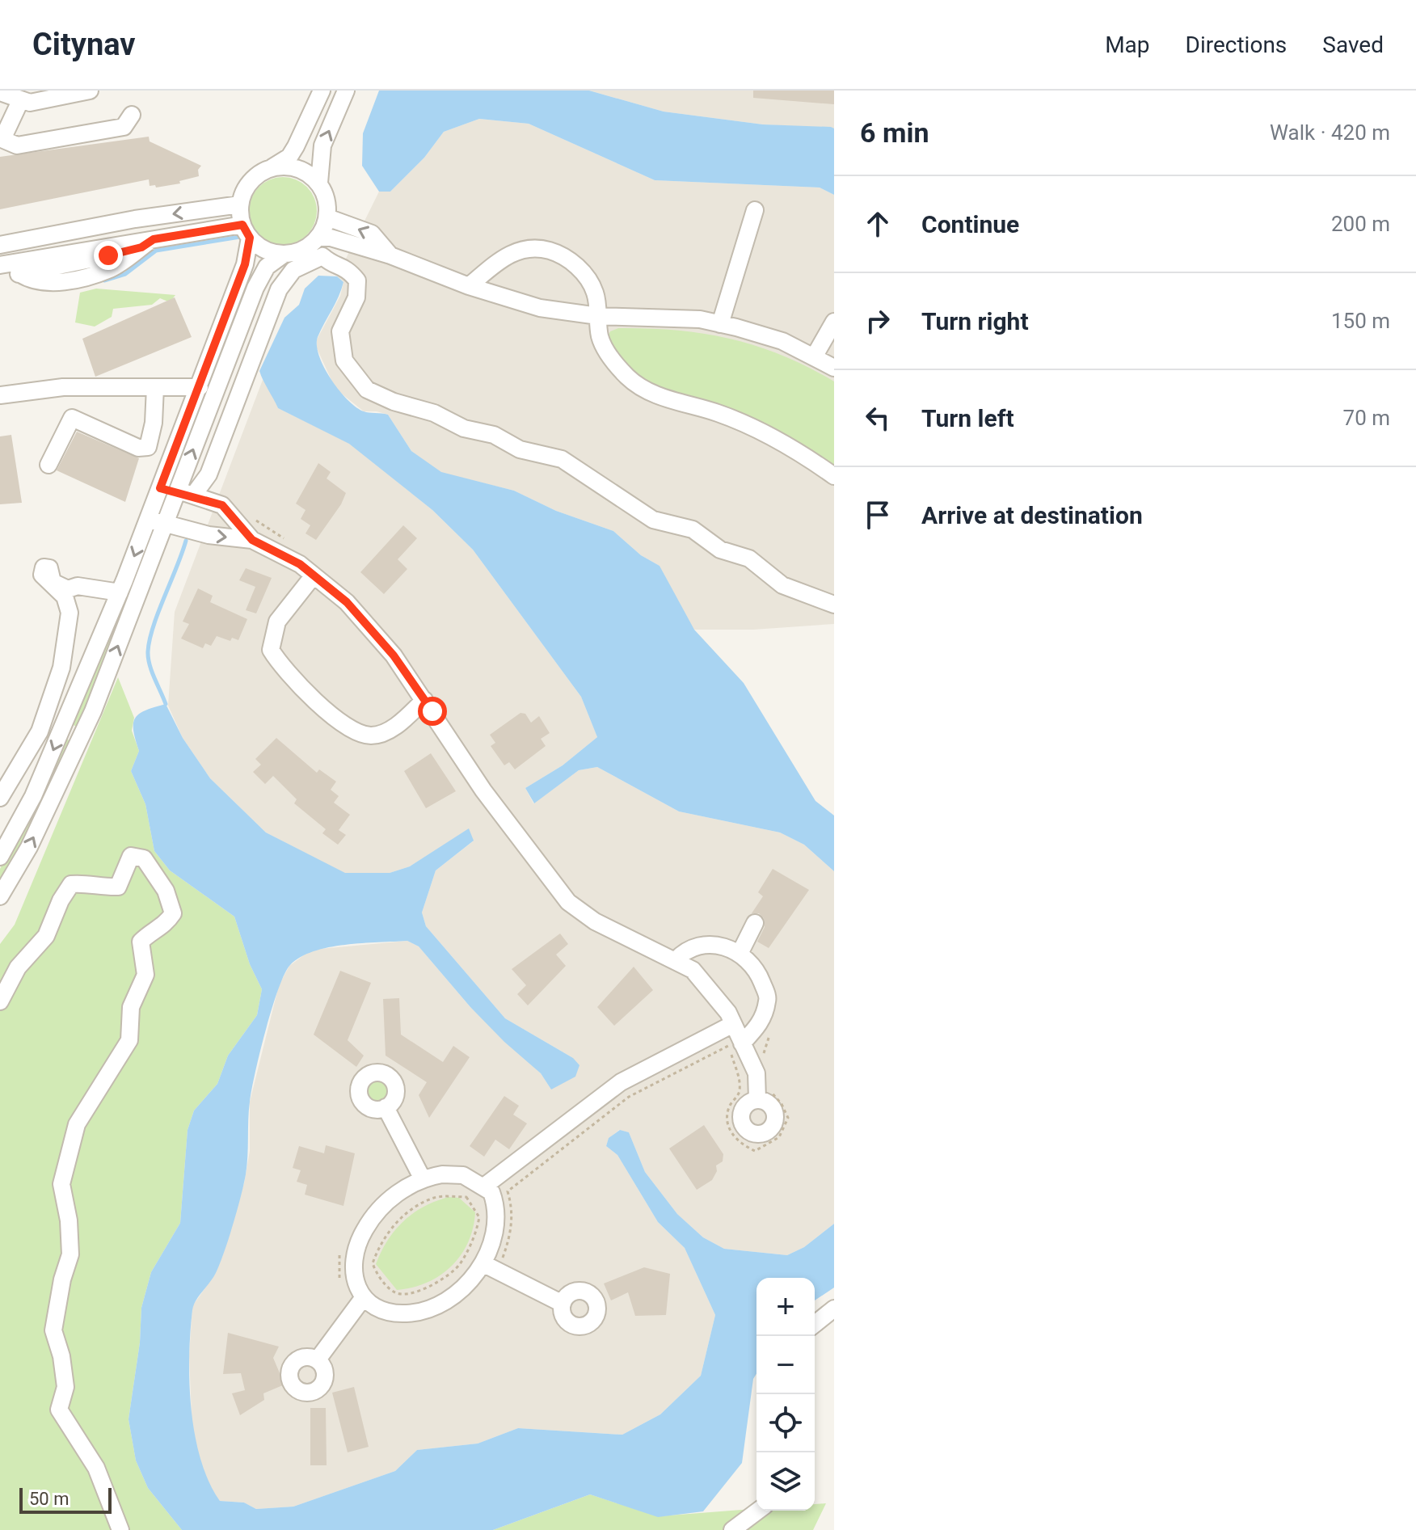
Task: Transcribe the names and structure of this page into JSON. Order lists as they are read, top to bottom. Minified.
{"scale_bar":"50 m","page":{"header":"Citynav","nav":["Map","Directions","Saved"],"heading":["6 min","Walk · 420 m"],"list":[["Continue","200 m"],["Turn right","150 m"],["Turn left","70 m"],"Arrive at destination"],"map_buttons":["+","−"],"scale":"50 m"}}
